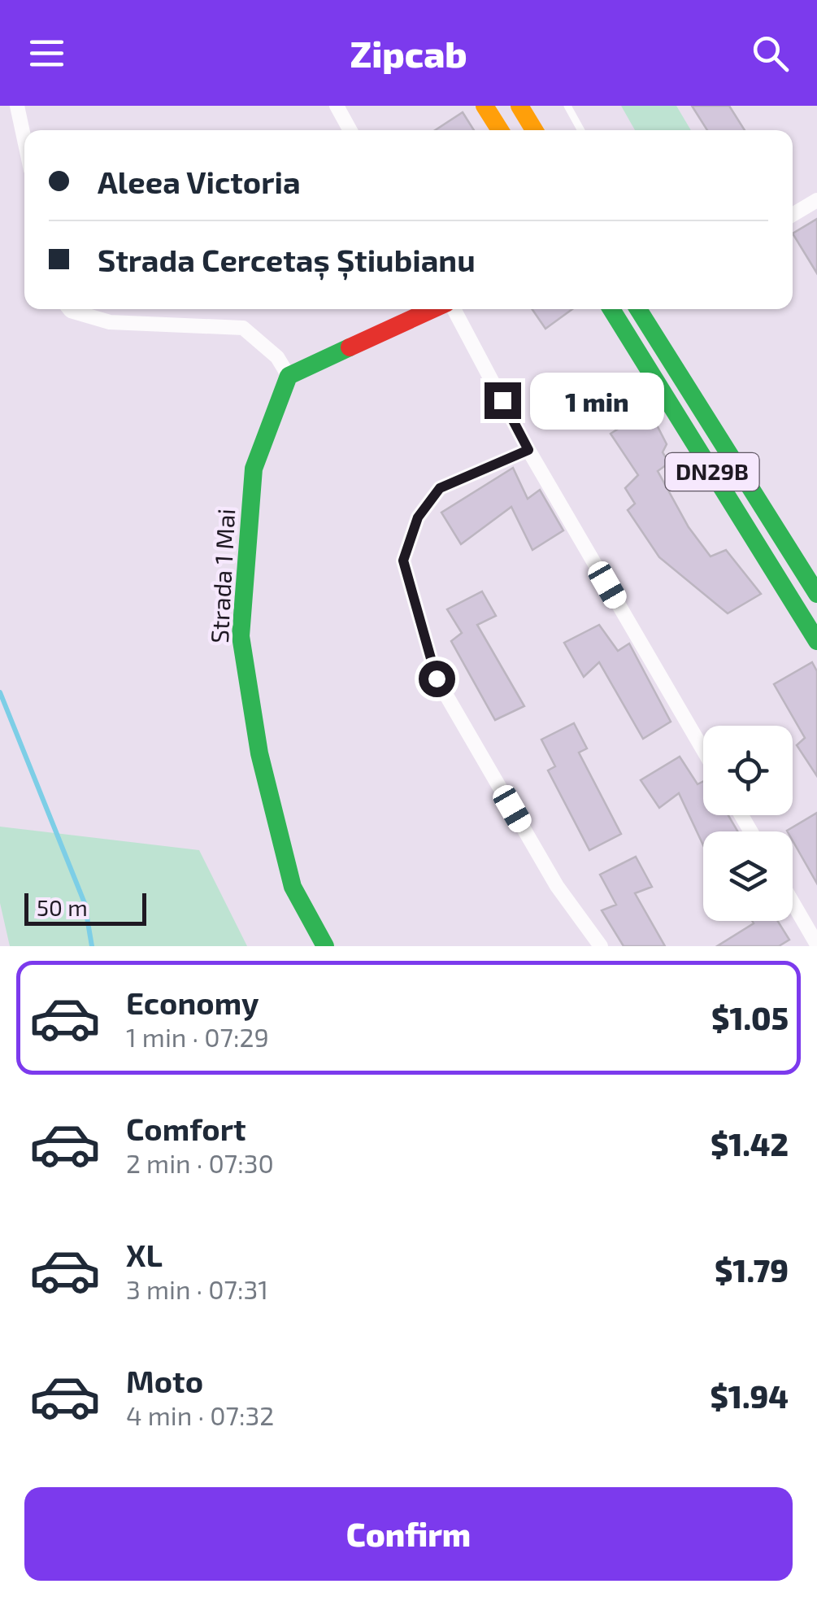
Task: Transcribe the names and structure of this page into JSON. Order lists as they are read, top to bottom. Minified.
{"streets":{"main road":["DN29B","Strada 1 Mai"]},"scale_bar":"50 m","page":{"header":"Zipcab","banner":["Aleea Victoria","Strada Cercetaș Știubianu"],"bubble":"1 min","scale":"50 m","list":[{"name":"Economy","note":"1 min · 07:29","value":"$1.05"},{"name":"Comfort","note":"2 min · 07:30","value":"$1.42"},{"name":"XL","note":"3 min · 07:31","value":"$1.79"},{"name":"Moto","note":"4 min · 07:32","value":"$1.94"}],"buttons":"Confirm"}}
